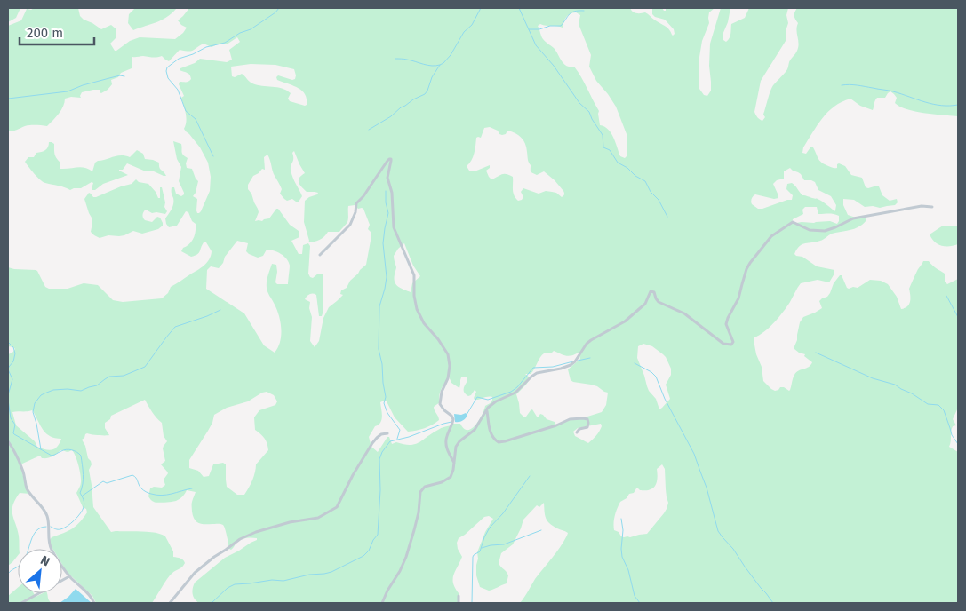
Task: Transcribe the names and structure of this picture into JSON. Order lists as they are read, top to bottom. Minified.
{"scale_bar":"200 m","north":"top right"}
